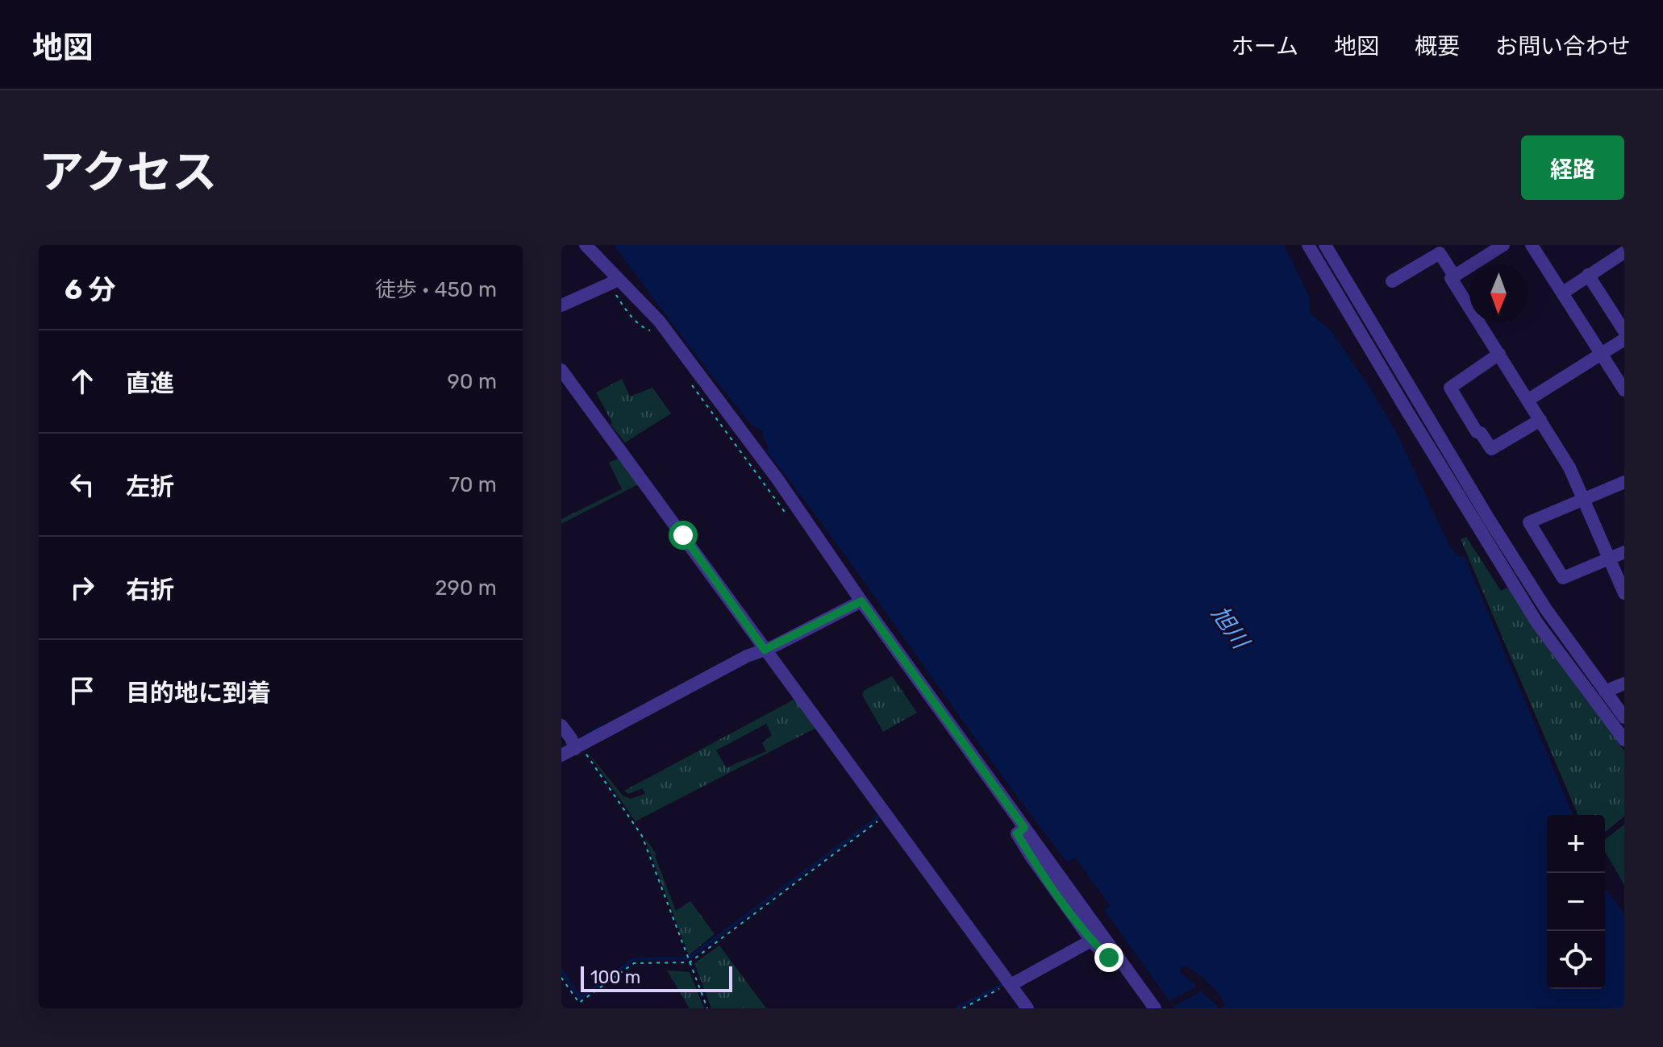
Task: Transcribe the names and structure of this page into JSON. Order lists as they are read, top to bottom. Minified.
{"water":["旭川"],"scale_bar":"100 m","north":"bottom","page":{"header":"地図","nav":["ホーム","地図","概要","お問い合わせ"],"title":"アクセス","buttons":"経路","heading":["6 分","徒歩 · 450 m"],"list":[["直進","90 m"],["左折","70 m"],["右折","290 m"],"目的地に到着"],"map_buttons":["+","−"],"scale":"100 m"}}
